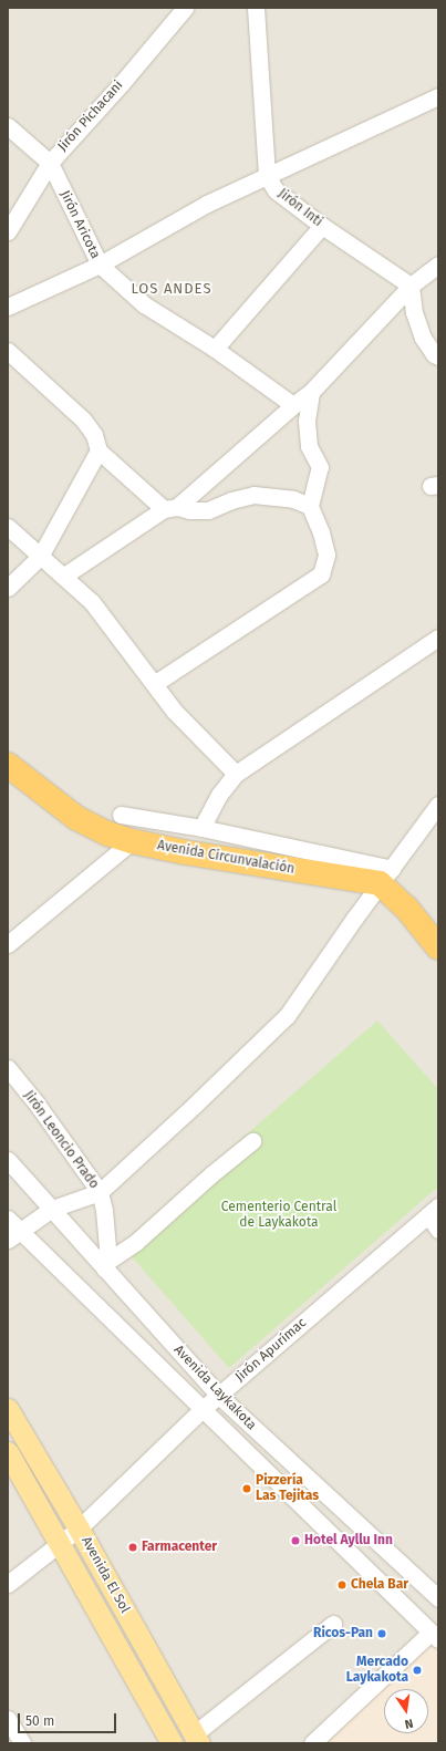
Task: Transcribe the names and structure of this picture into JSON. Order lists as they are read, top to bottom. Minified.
{"streets":{"highway":["Avenida Circunvalación"],"main road":["Avenida El Sol"],"street":["Jirón Pichacani","Jirón Inti","Jirón Aricota","Jirón Leoncio Prado","Jirón Apurímac","Avenida Laykakota"]},"crossings":[["Jirón Pichacani","Jirón Aricota"],["Jirón Leoncio Prado","Avenida Laykakota"],["Jirón Apurímac","Avenida Laykakota"],["Jirón Apurímac","Avenida El Sol"]],"districts":["LOS ANDES"],"parks":["Cementerio Central de Laykakota"],"places":["Pizzería Las Tejitas","Hotel Ayllu Inn","Farmacenter","Chela Bar","Ricos-Pan","Mercado Laykakota"],"scale_bar":"50 m","north":"bottom"}
